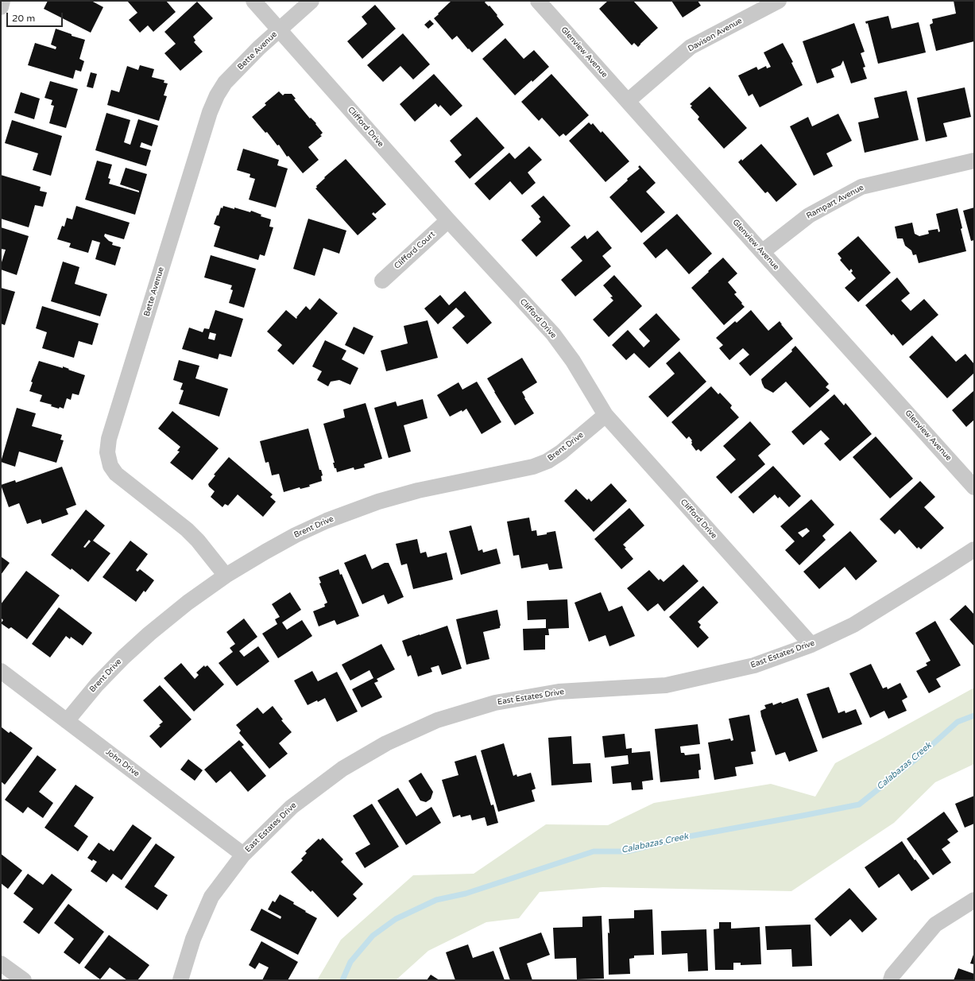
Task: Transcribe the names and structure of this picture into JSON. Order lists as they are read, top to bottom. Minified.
{"streets":{"street":["Davison Avenue","Bette Avenue","Glenview Avenue","Clifford Drive","Rampart Avenue","Clifford Court","Brent Drive","East Estates Drive","John Drive"]},"crossings":[["Davison Avenue","Glenview Avenue"],["Bette Avenue","Clifford Drive"],["Bette Avenue","Brent Drive"],["Glenview Avenue","Rampart Avenue"],["Clifford Drive","Clifford Court"],["Clifford Drive","Brent Drive"],["Clifford Drive","East Estates Drive"],["Brent Drive","John Drive"],["East Estates Drive","John Drive"]],"water":["Calabazas Creek"],"scale_bar":"20 m"}
